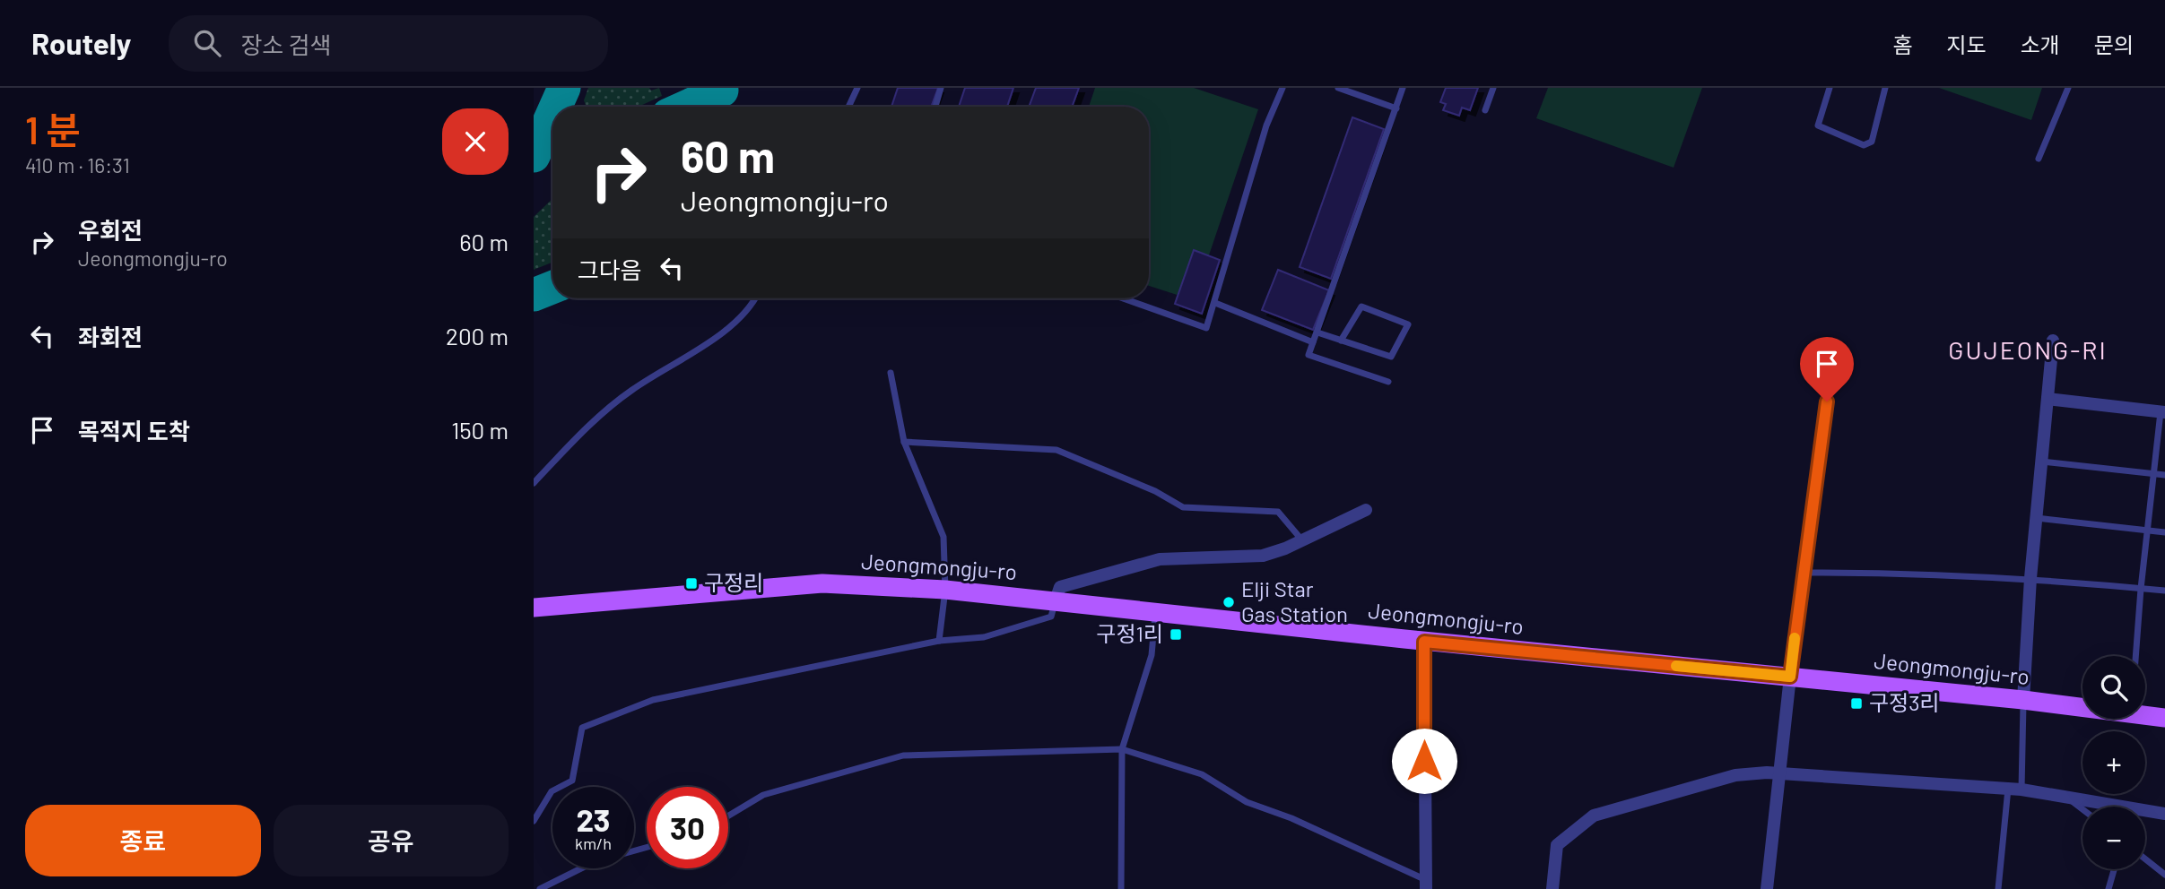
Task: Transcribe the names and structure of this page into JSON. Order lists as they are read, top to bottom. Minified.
{"streets":{"main road":["Jeongmongju-ro"]},"districts":["GUJEONG-RI"],"places":{"transit":["구정리","구정1리","구정3리"],"other":["Elji Star Gas Station"]},"page":{"header":"Routely","search":"장소 검색","nav":["홈","지도","소개","문의"],"heading":["1 분","410 m · 16:31"],"turn":["60 m","Jeongmongju-ro"],"list":[{"name":"우회전","note":"Jeongmongju-ro","value":"60 m"},{"name":"좌회전","value":"200 m"},{"name":"목적지 도착","value":"150 m"}],"then":"그다음","map_buttons":["+","−"],"speed":"23 km/h","limit":"30","buttons":["종료","공유"]}}
